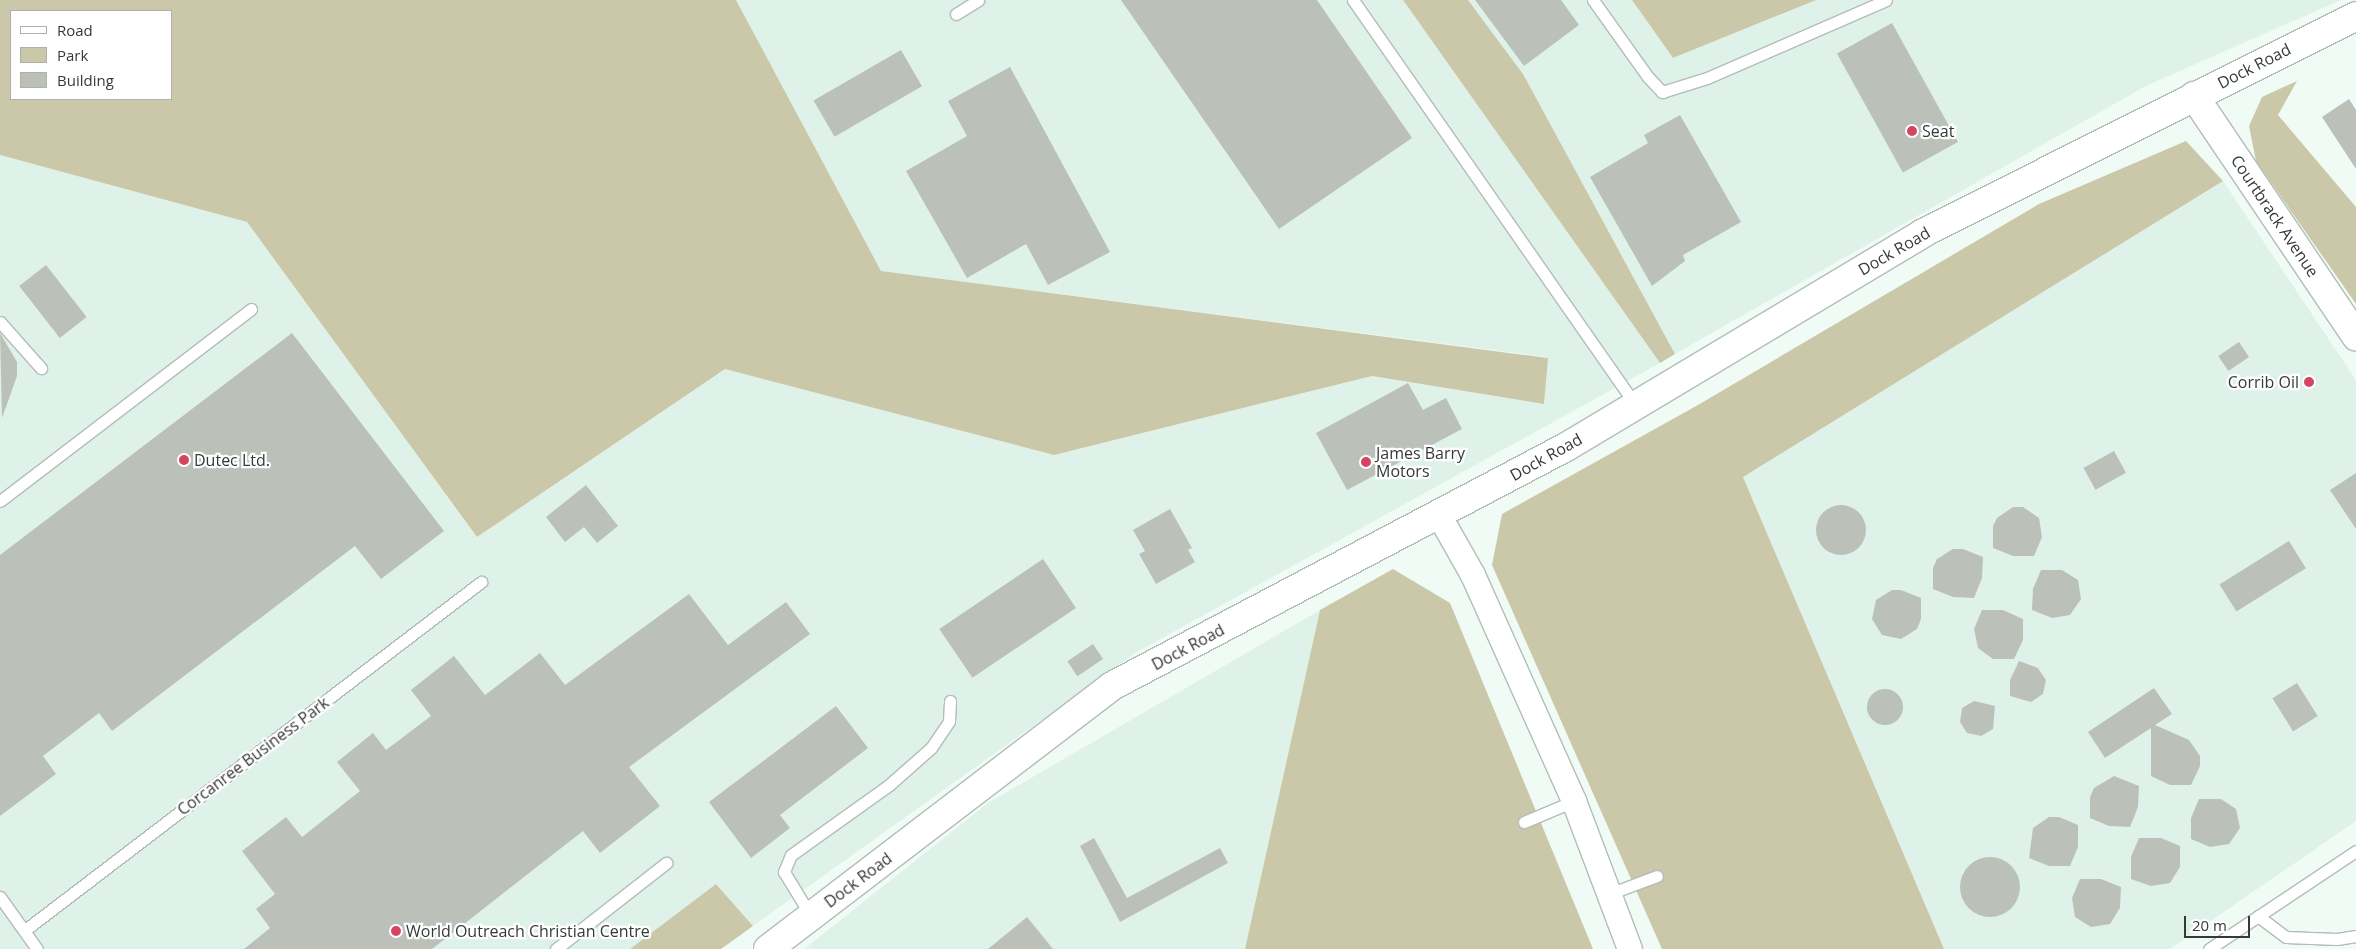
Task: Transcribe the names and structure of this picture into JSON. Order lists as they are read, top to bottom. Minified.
{"streets":{"main road":["Dock Road","Courtbrack Avenue"],"lane":["Corcanree Business Park"]},"crossings":[["Dock Road","Courtbrack Avenue"]],"places":["Seat","Corrib Oil","Dutec Ltd.","James Barry Motors","World Outreach Christian Centre"],"legend":["Road","Park","Building"],"scale_bar":"20 m"}
